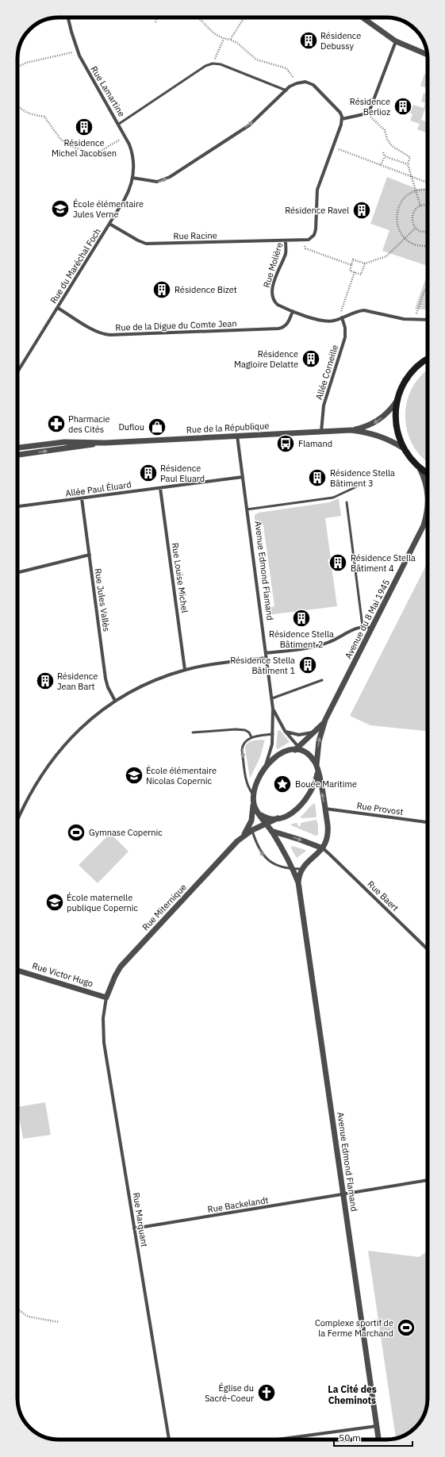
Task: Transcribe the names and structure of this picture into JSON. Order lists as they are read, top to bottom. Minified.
{"streets":{"street":["Rue Lamartine","Rue Racine","Rue Molière","Rue du Maréchal Foch","Rue de la Digue du Comte Jean","Allée Corneille","Rue de la République","Allée Paul Éluard","Avenue Edmond Flamand","Rue Louise Michel","Rue Jules Vallès","Avenue du 8 Mai 1945","Rue Provost","Rue Baert","Rue Miternique","Rue Victor Hugo","Rue Backelandt","Rue Marquant"]},"crossings":[["Rue Lamartine","Rue du Maréchal Foch"],["Rue Racine","Rue Molière"],["Rue Racine","Rue du Maréchal Foch"],["Rue Molière","Rue de la Digue du Comte Jean"],["Rue Molière","Allée Corneille"],["Rue du Maréchal Foch","Rue de la Digue du Comte Jean"],["Allée Corneille","Rue de la République"],["Rue de la République","Avenue Edmond Flamand"],["Allée Paul Éluard","Avenue Edmond Flamand"],["Allée Paul Éluard","Rue Louise Michel"],["Allée Paul Éluard","Rue Jules Vallès"],["Avenue Edmond Flamand","Rue Backelandt"],["Rue Miternique","Rue Victor Hugo"],["Rue Miternique","Rue Marquant"],["Rue Victor Hugo","Rue Marquant"],["Rue Backelandt","Rue Marquant"]],"districts":["La Cité des Cheminots"],"places":{"building":["Résidence Debussy","Résidence Berlioz","Résidence Michel Jacobsen","Résidence Ravel","Résidence Bizet","Résidence Magloire Delatte","Résidence Paul Eluard","Résidence Stella Bâtiment 3","Résidence Stella Bâtiment 4","Résidence Stella Bâtiment 2","Résidence Stella Bâtiment 1","Résidence Jean Bart"],"school or university":["École élémentaire Jules Verne","École élémentaire Nicolas Copernic","École maternelle publique Copernic"],"pharmacy":["Pharmacie des Cités"],"shop":["Duflou"],"bus stop":["Flamand"],"place":["Bouée Maritime"],"sports":["Gymnase Copernic","Complexe sportif de la Ferme Marchand"],"church":["Église du Sacré-Coeur"]},"scale_bar":"50 m"}
